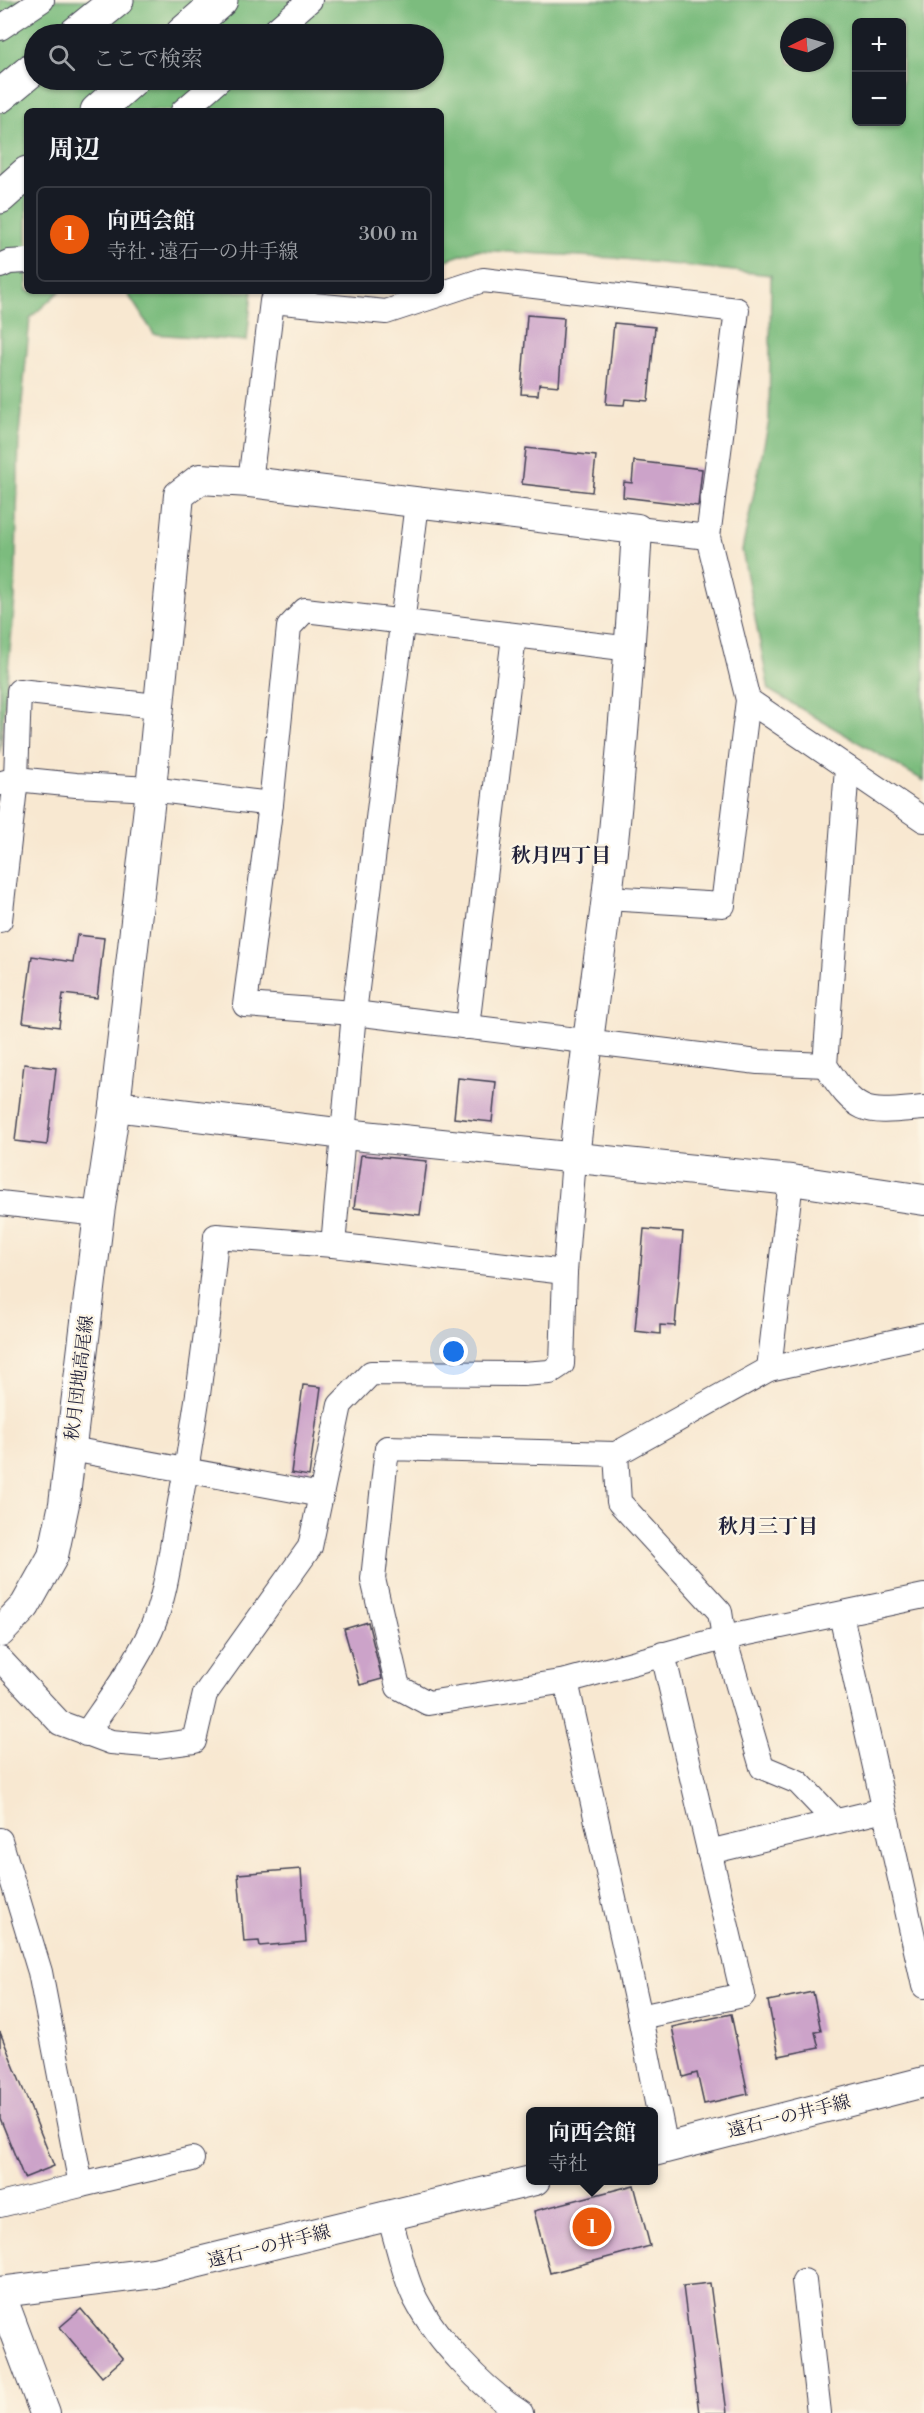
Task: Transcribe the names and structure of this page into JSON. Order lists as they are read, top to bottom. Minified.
{"streets":{"street":["秋月団地高尾線","遠石一の井手線"]},"districts":["秋月四丁目","秋月三丁目"],"north":"left","page":{"map_buttons":["+","−"],"search":"ここで検索","heading":"周辺","list":[{"mark":"1","name":"向西会館","note":"寺社 · 遠石一の井手線","value":"300 m"}],"popup":["向西会館","寺社"],"pins":"1"}}
